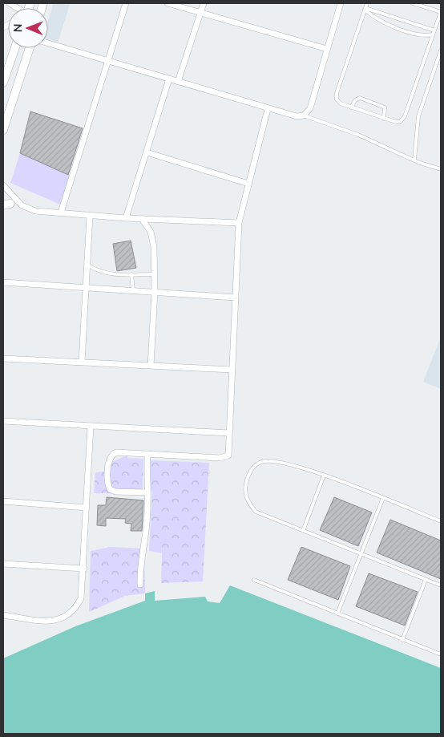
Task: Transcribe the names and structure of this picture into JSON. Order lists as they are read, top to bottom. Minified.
{"north":"left"}
